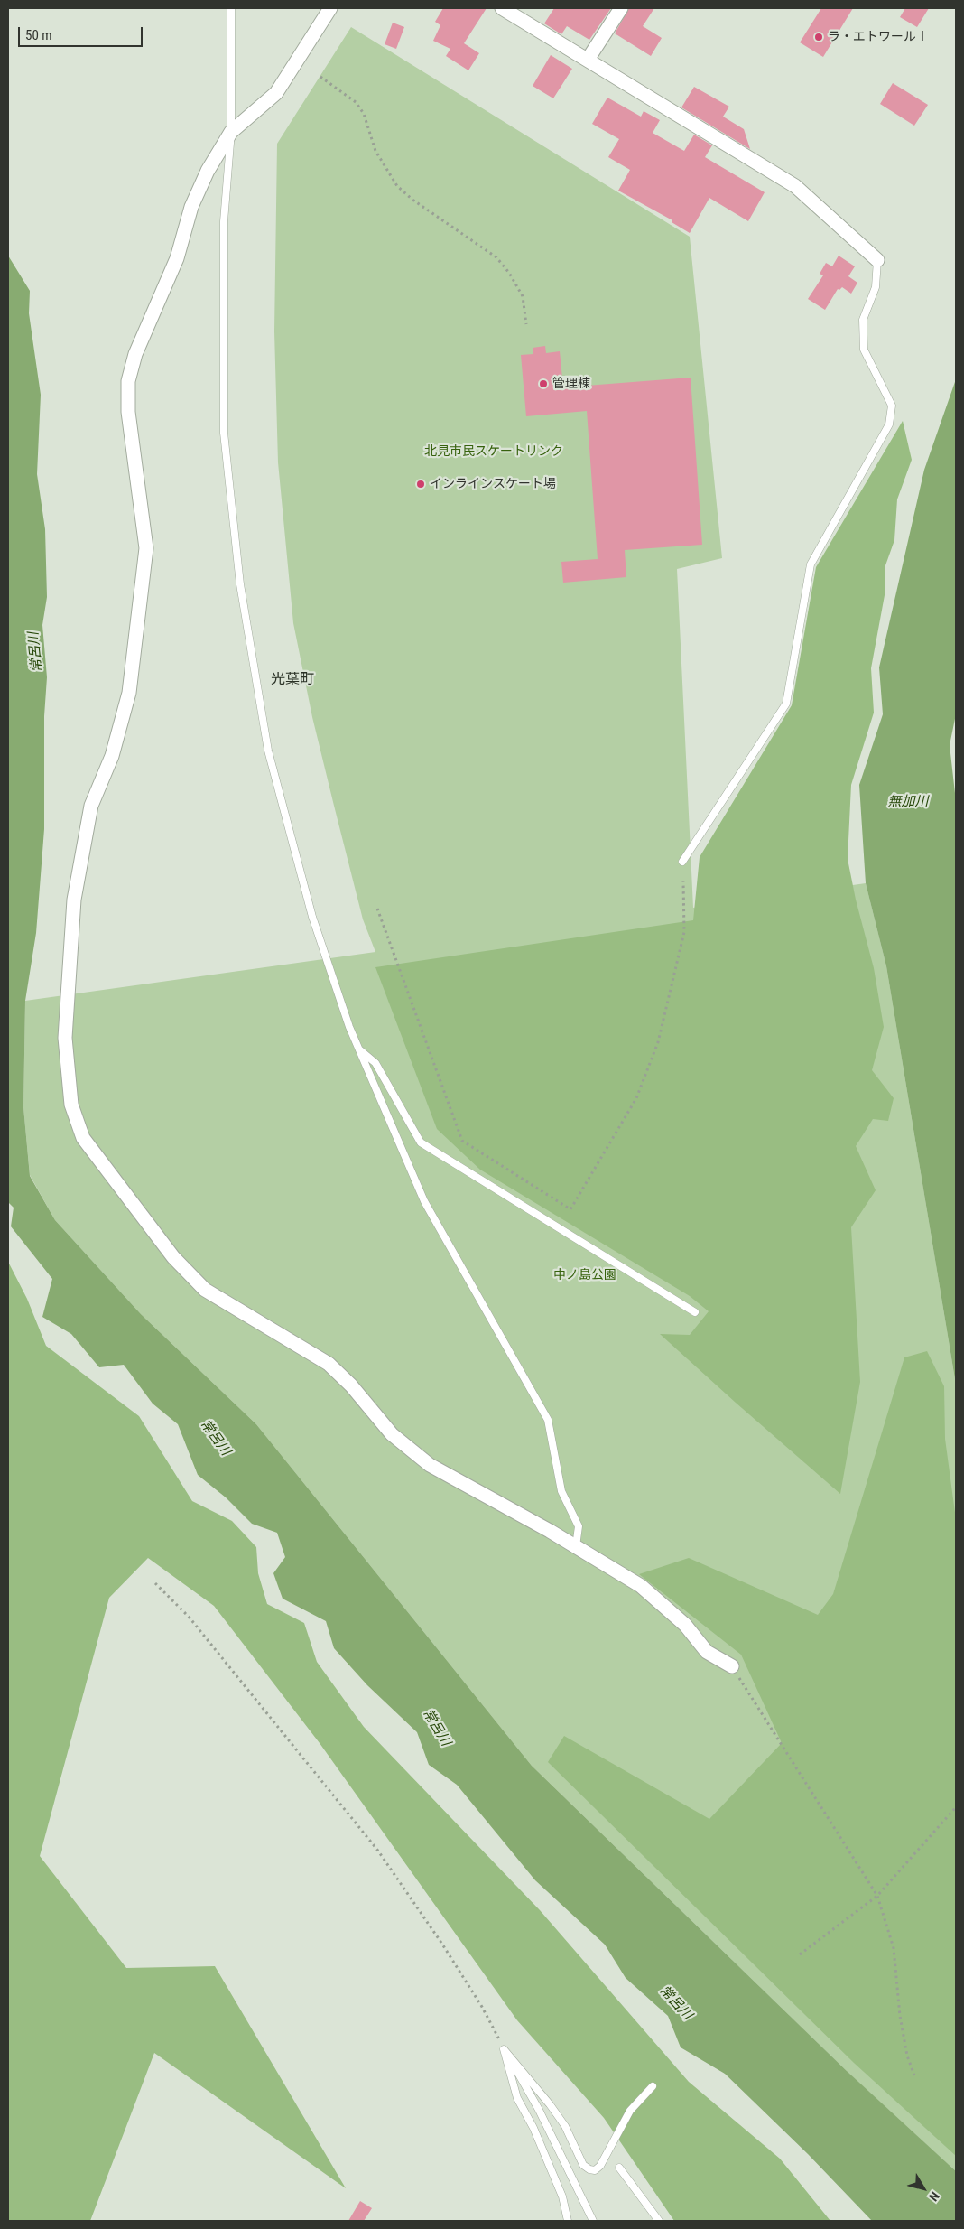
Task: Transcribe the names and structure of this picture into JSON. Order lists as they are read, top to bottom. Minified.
{"districts":["光葉町"],"water":["常呂川","無加川"],"parks":["北見市民スケートリンク","中ノ島公園"],"places":["ラ・エトワールⅠ","管理棟","インラインスケート場"],"scale_bar":"50 m","north":"bottom right"}
